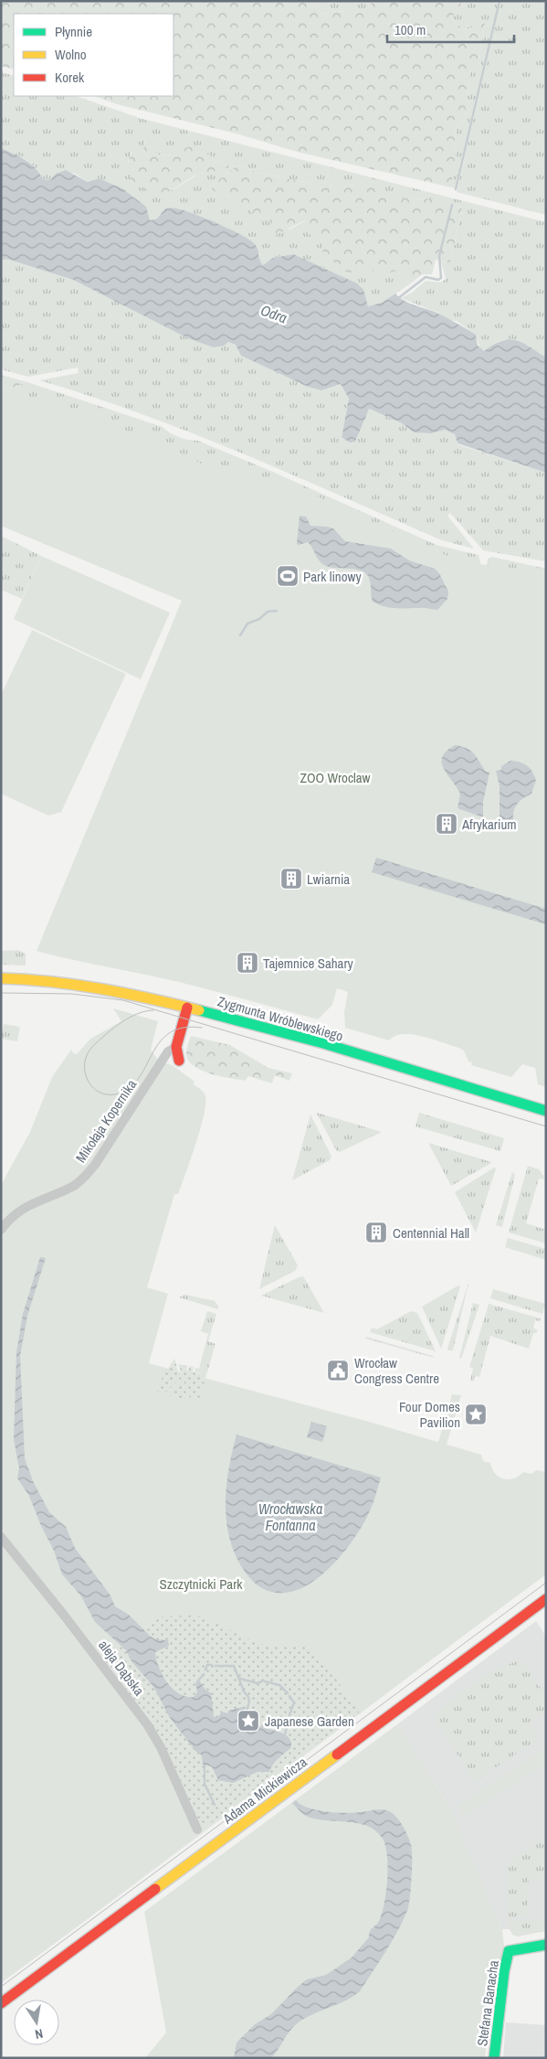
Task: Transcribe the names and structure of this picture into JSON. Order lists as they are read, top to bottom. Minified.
{"streets":{"main road":["Zygmunta Wróblewskiego","Mikołaja Kopernika","Adama Mickiewicza","Stefana Banacha"],"street":["aleja Dąbska"]},"crossings":[["Zygmunta Wróblewskiego","Mikołaja Kopernika"]],"water":["Odra","Wrocławska Fontanna"],"parks":["ZOO Wroclaw","Szczytnicki Park"],"places":{"sports":["Park linowy"],"building":["Afrykarium","Lwiarnia","Tajemnice Sahary","Centennial Hall"],"public building":["Wrocław Congress Centre"],"place":["Four Domes Pavilion","Japanese Garden"]},"legend":["Płynnie","Wolno","Korek"],"scale_bar":"100 m","north":"bottom"}
